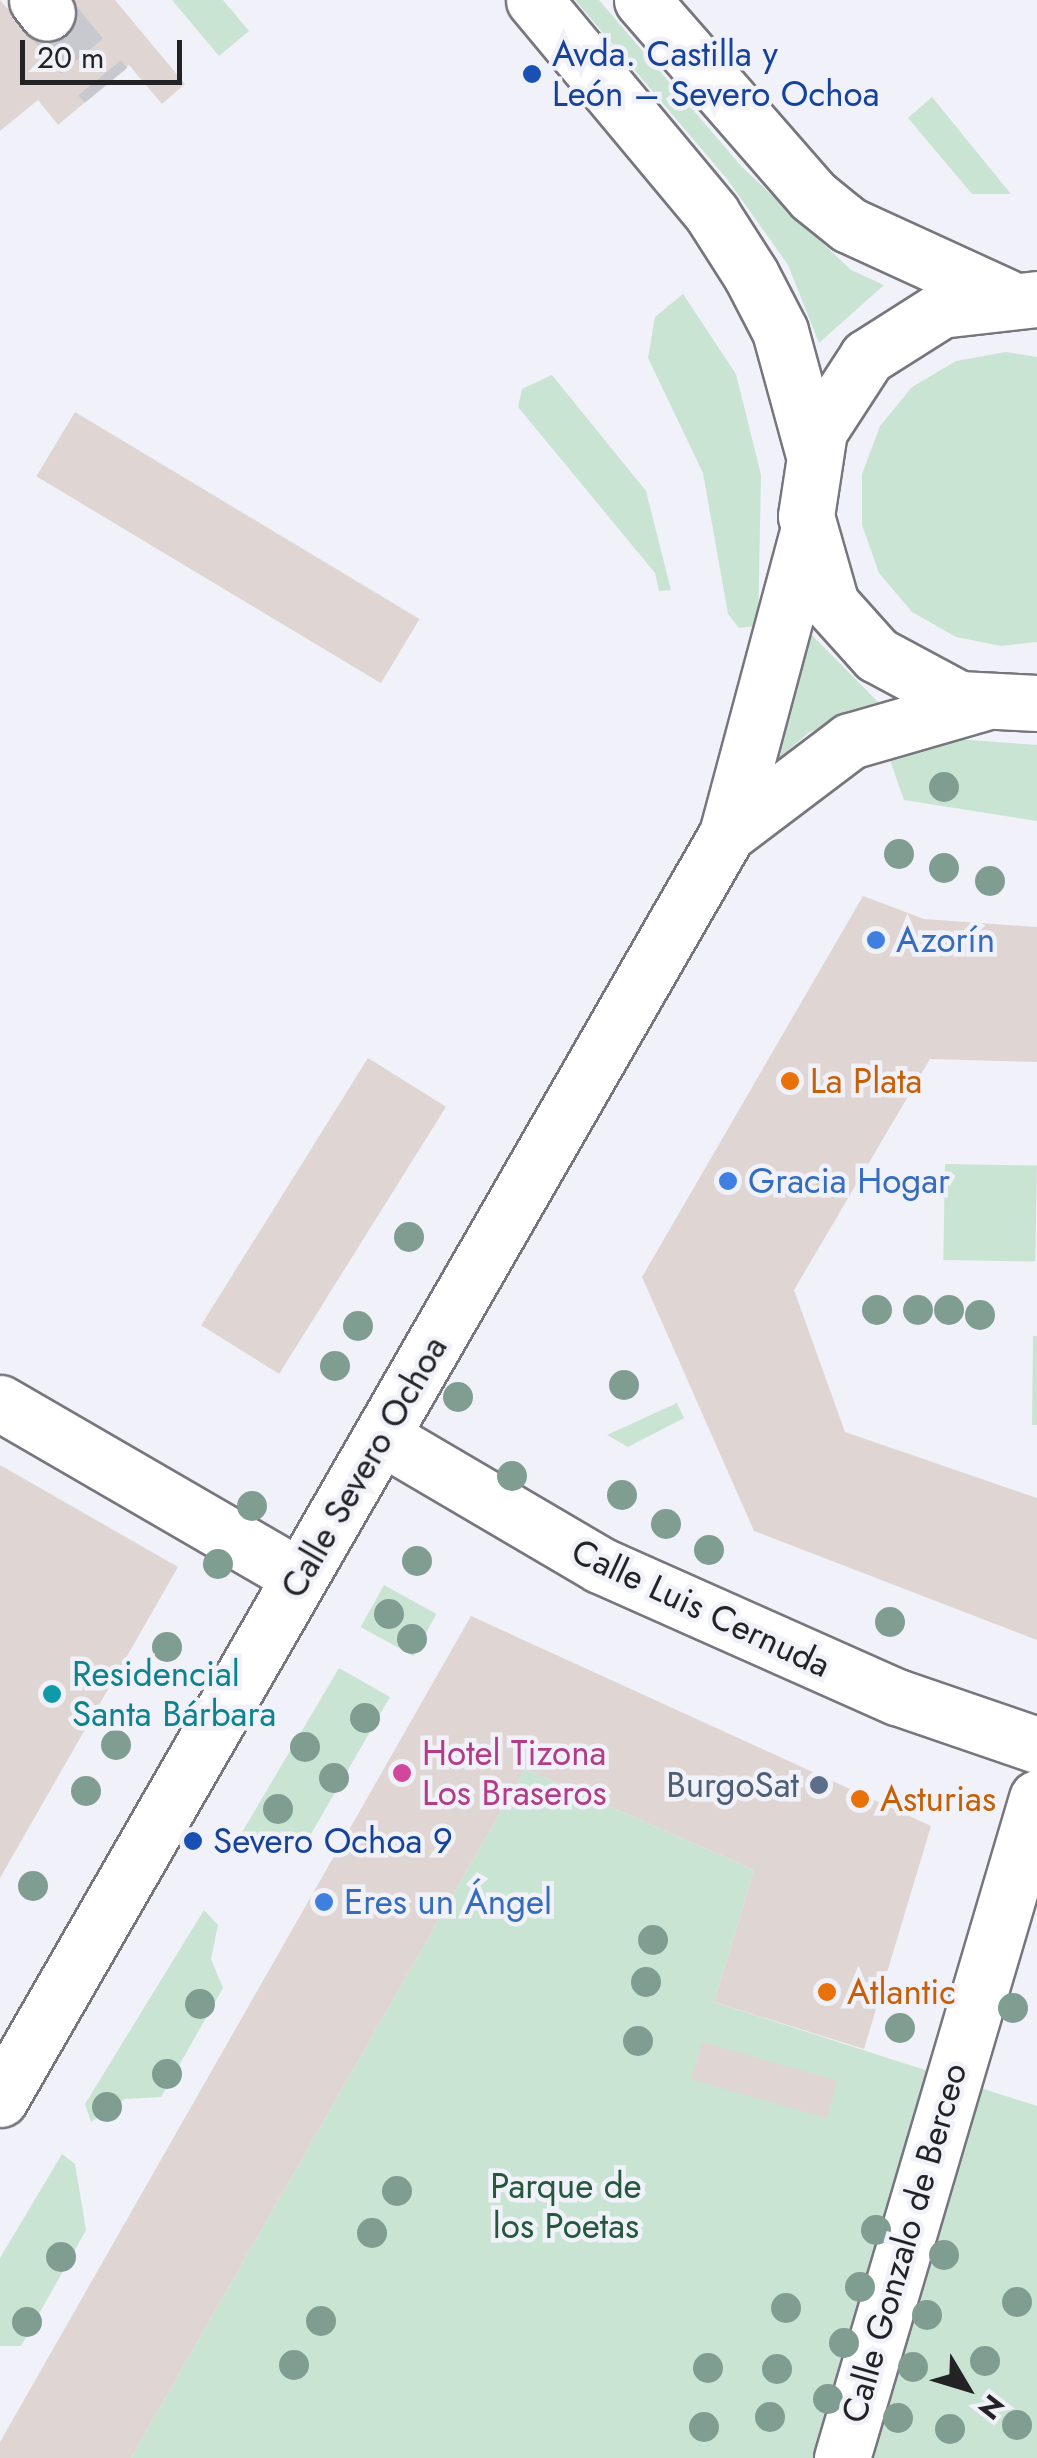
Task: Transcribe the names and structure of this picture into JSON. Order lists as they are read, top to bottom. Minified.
{"streets":{"street":["Calle Severo Ochoa","Calle Luis Cernuda","Calle Gonzalo de Berceo"]},"crossings":[["Calle Severo Ochoa","Calle Luis Cernuda"]],"parks":["Parque de los Poetas"],"places":["Avda. Castilla y León – Severo Ochoa","Azorín","La Plata","Gracia Hogar","Residencial Santa Bárbara","Hotel Tizona Los Braseros","BurgoSat","Asturias","Severo Ochoa 9","Eres un Ángel","Atlantic"],"scale_bar":"20 m","north":"bottom right"}
